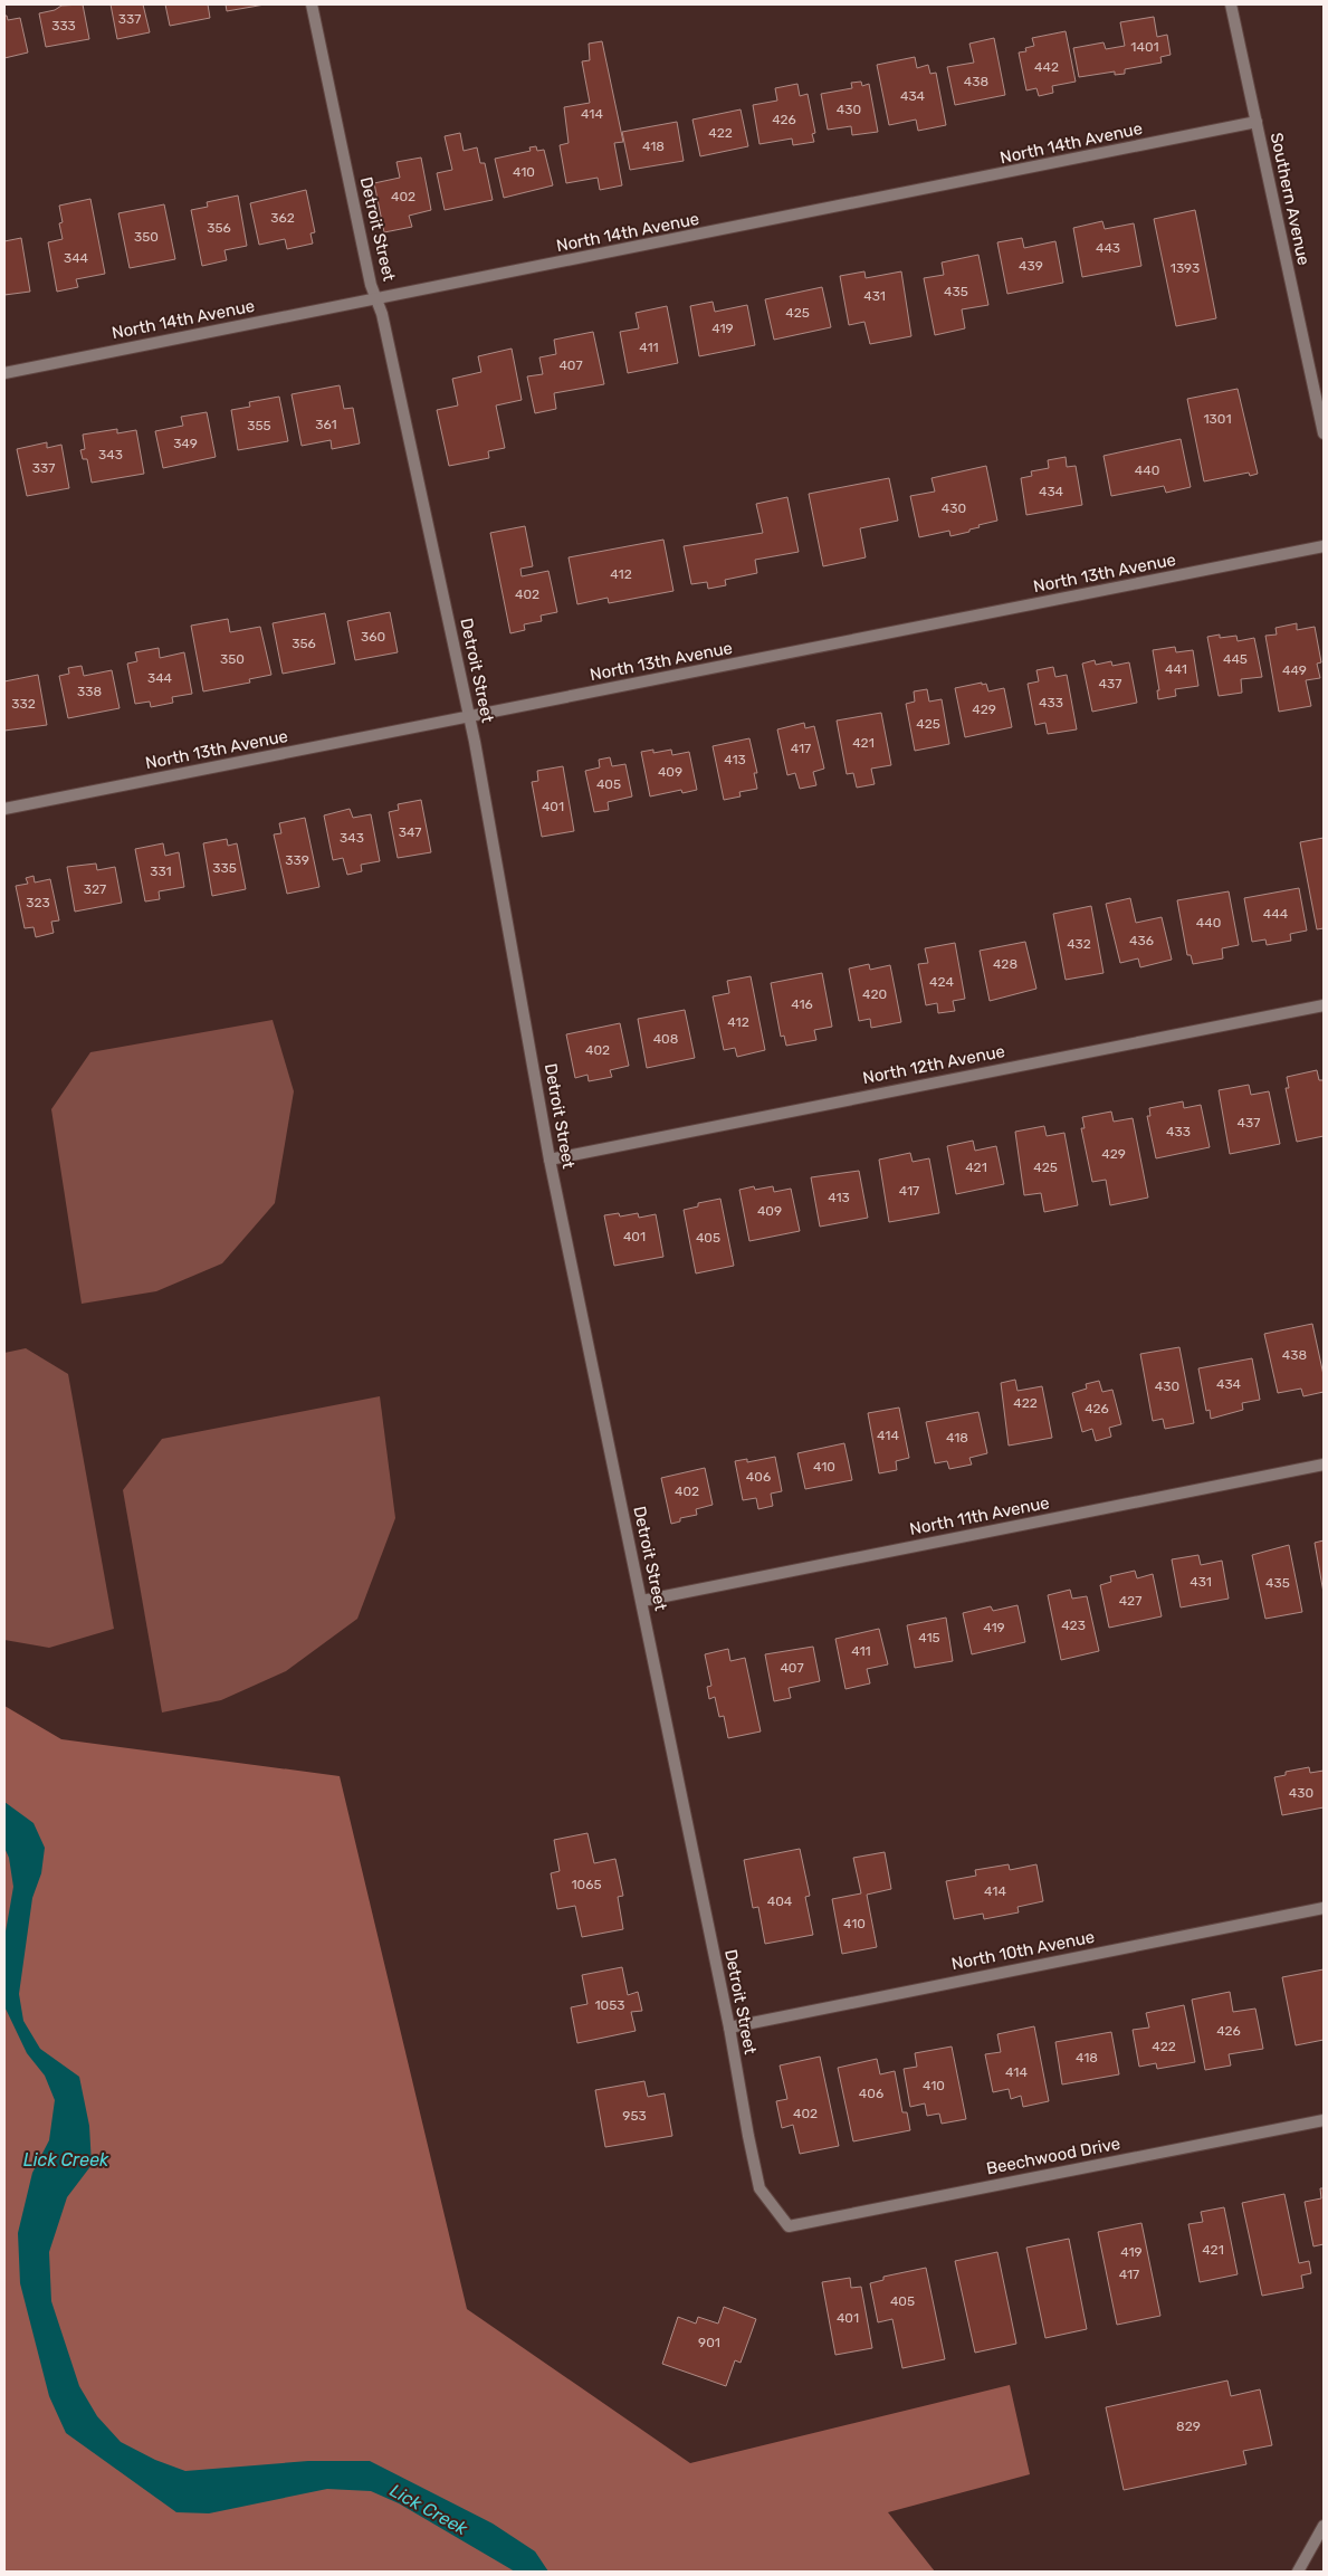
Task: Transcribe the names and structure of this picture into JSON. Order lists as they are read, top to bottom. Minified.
{"streets":{"street":["North 14th Avenue","Southern Avenue","Detroit Street","North 13th Avenue","North 12th Avenue","North 11th Avenue","North 10th Avenue","Beechwood Drive"]},"crossings":[["North 14th Avenue","Southern Avenue"],["North 14th Avenue","Detroit Street"],["Detroit Street","North 13th Avenue"],["Detroit Street","North 12th Avenue"],["Detroit Street","North 11th Avenue"],["Detroit Street","North 10th Avenue"],["Detroit Street","Beechwood Drive"]],"water":["Lick Creek"],"house_numbers":["337","333","1401","442","438","434","430","414","426","422","418","410","402","362","356","350","443","344","439","1393","435","431","425","419","411","407","1301","361","355","349","343","337","440","434","430","412","402","360","356","350","445","441","449","344","437","338","433","332","429","425","421","417","413","409","405","401","347","343","339","335","331","327","323","444","440","436","432","428","424","420","416","412","408","402","437","433","429","421","425","417","413","409","401","405","438","434","430","422","426","414","418","410","406","402","431","435","427","423","419","415","411","407","430","1065","414","404","410","1053","426","422","418","414","410","406","402","953","421","419","417","405","401","901","829"]}
